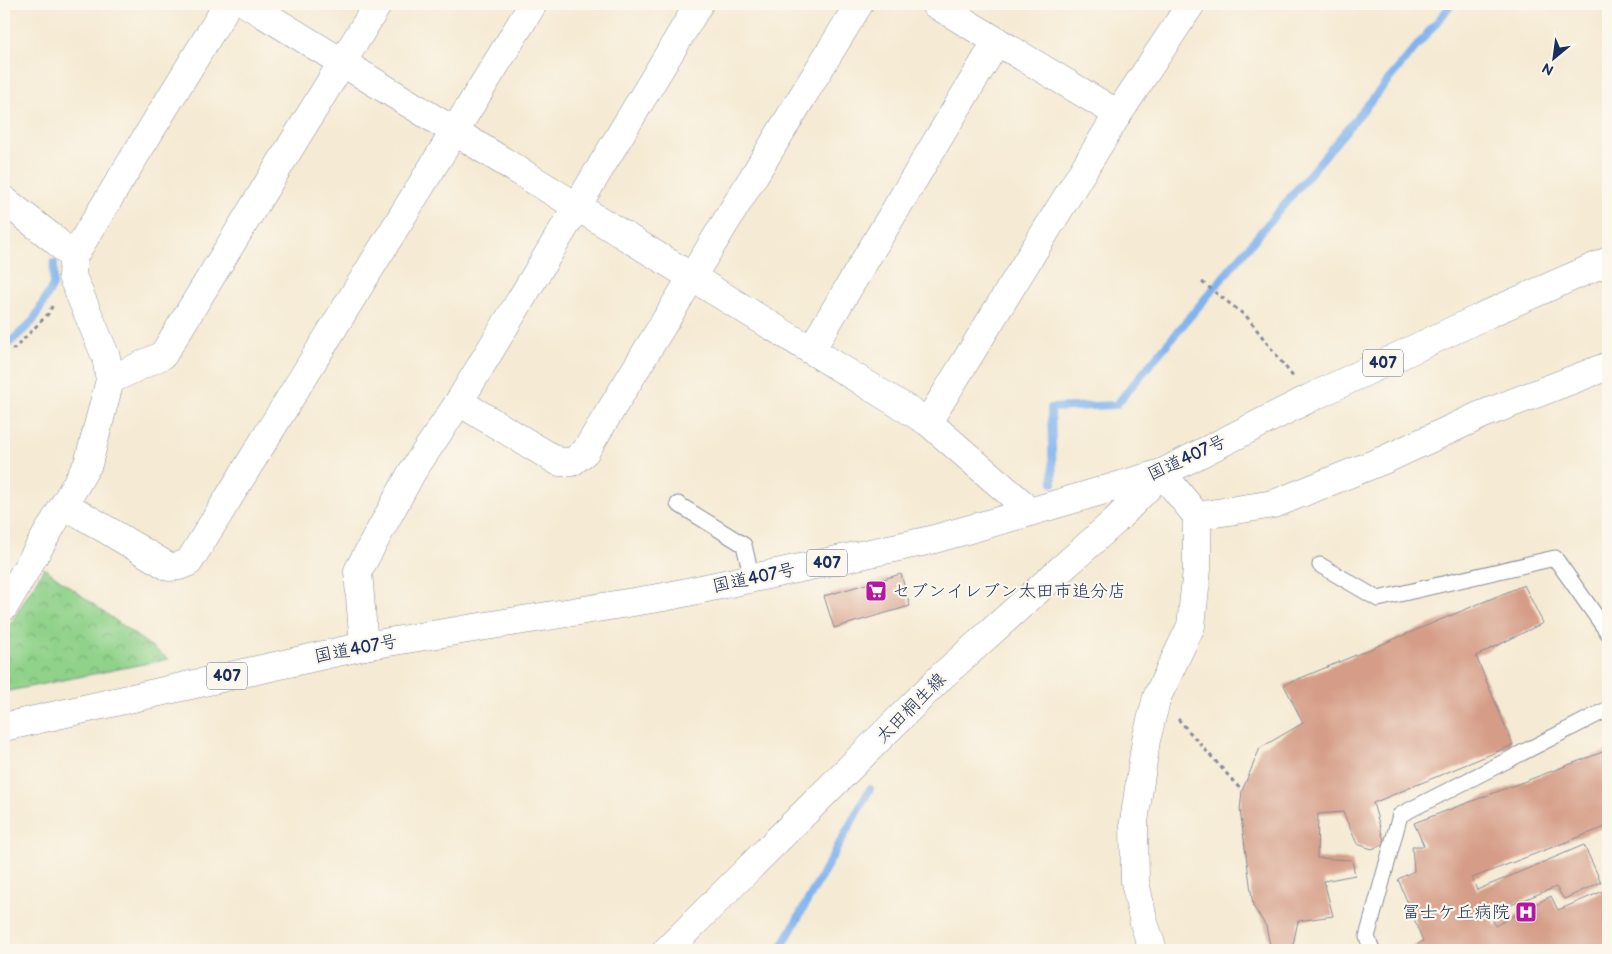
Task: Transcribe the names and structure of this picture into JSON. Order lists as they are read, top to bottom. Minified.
{"streets":{"main road":["407","国道407号","太田桐生線"]},"crossings":[["国道407号","太田桐生線"]],"places":{"supermarket":["セブンイレブン太田市追分店"],"hospital":["冨士ケ丘病院"]},"north":"bottom left"}
